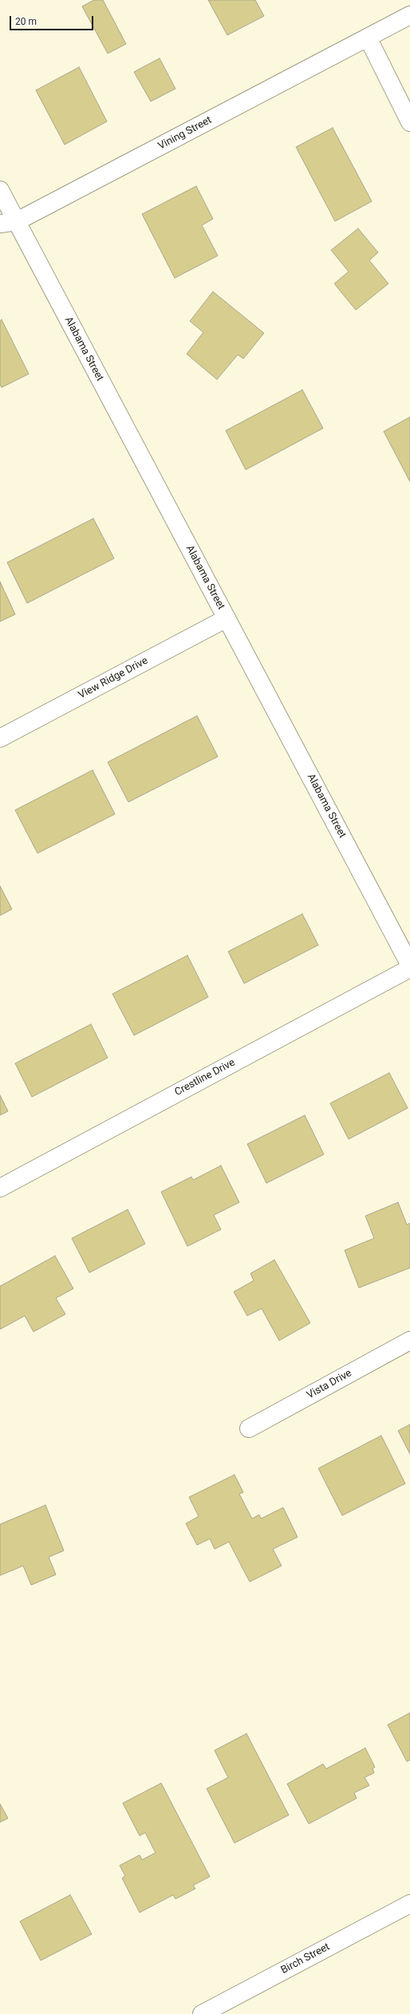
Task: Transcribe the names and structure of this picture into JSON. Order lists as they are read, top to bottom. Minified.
{"streets":{"street":["Vining Street","Alabama Street","View Ridge Drive","Crestline Drive","Vista Drive","Birch Street"]},"crossings":[["Vining Street","Alabama Street"],["Alabama Street","View Ridge Drive"]],"scale_bar":"20 m"}
